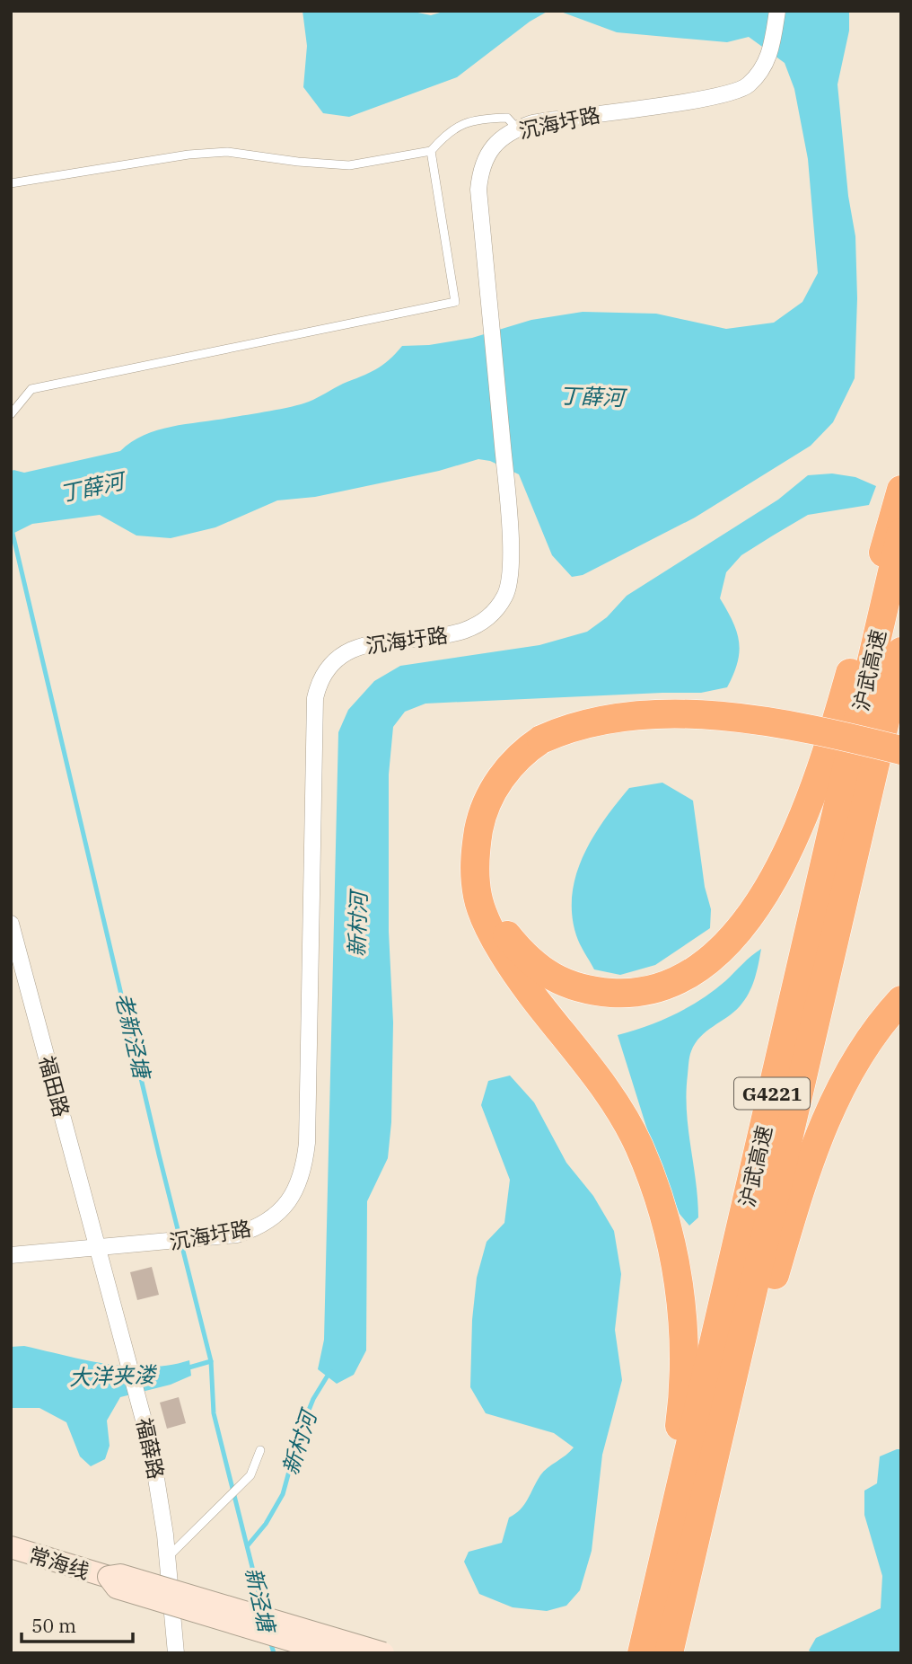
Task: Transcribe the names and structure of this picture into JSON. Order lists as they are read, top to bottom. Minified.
{"streets":{"highway":["沪武高速","G4221"],"main road":["常海线"],"street":["沉海圩路","福田路","福薛路"]},"crossings":[["沉海圩路","福田路"],["沉海圩路","福薛路"],["福田路","福薛路"]],"water":["丁薛河","新村河","老新泾塘","大洋夹溇","新泾塘"],"scale_bar":"50 m"}
